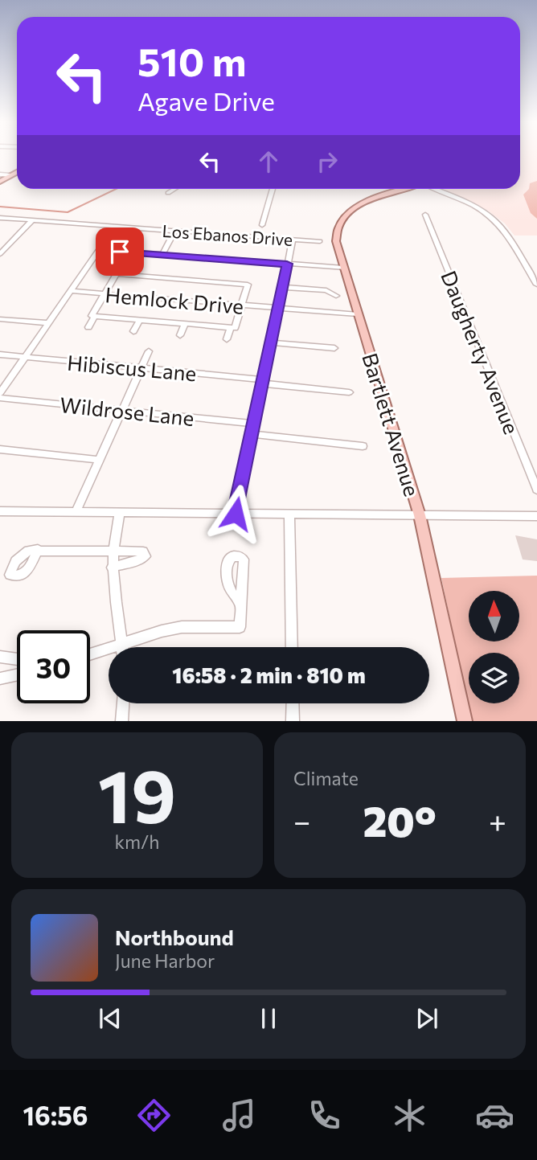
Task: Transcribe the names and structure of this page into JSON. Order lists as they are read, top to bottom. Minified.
{"streets":{"main road":["Bartlett Avenue"],"street":["Los Ebanos Drive","Hemlock Drive","Daugherty Avenue","Hibiscus Lane","Wildrose Lane"]},"north":"top","page":{"turn":["510 m","Agave Drive"],"limit":"30","trip":"16:58 · 2 min · 810 m","tile":[["19","km/h"],"Climate"],"heat":["−","20°","+"],"song":["Northbound","June Harbor"],"tabs":"16:56"}}
